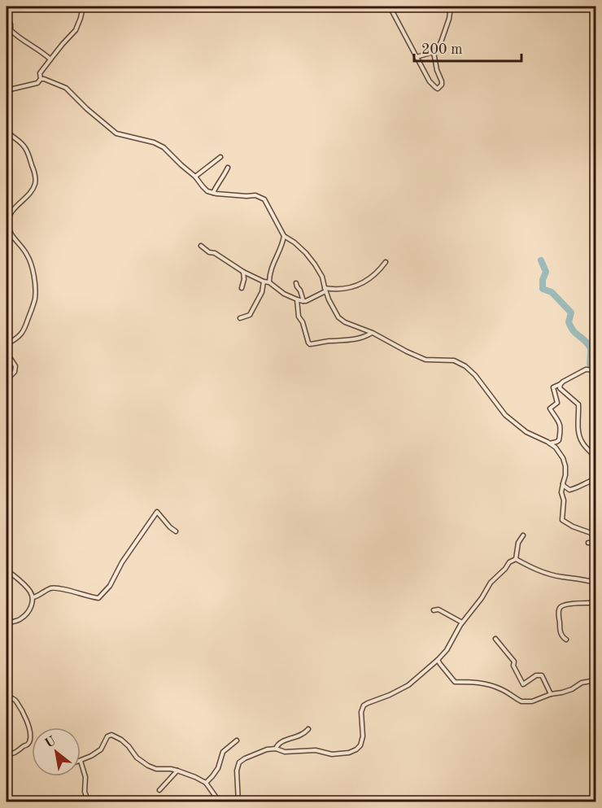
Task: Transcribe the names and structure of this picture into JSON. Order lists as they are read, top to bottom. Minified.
{"scale_bar":"200 m","north":"top left"}
